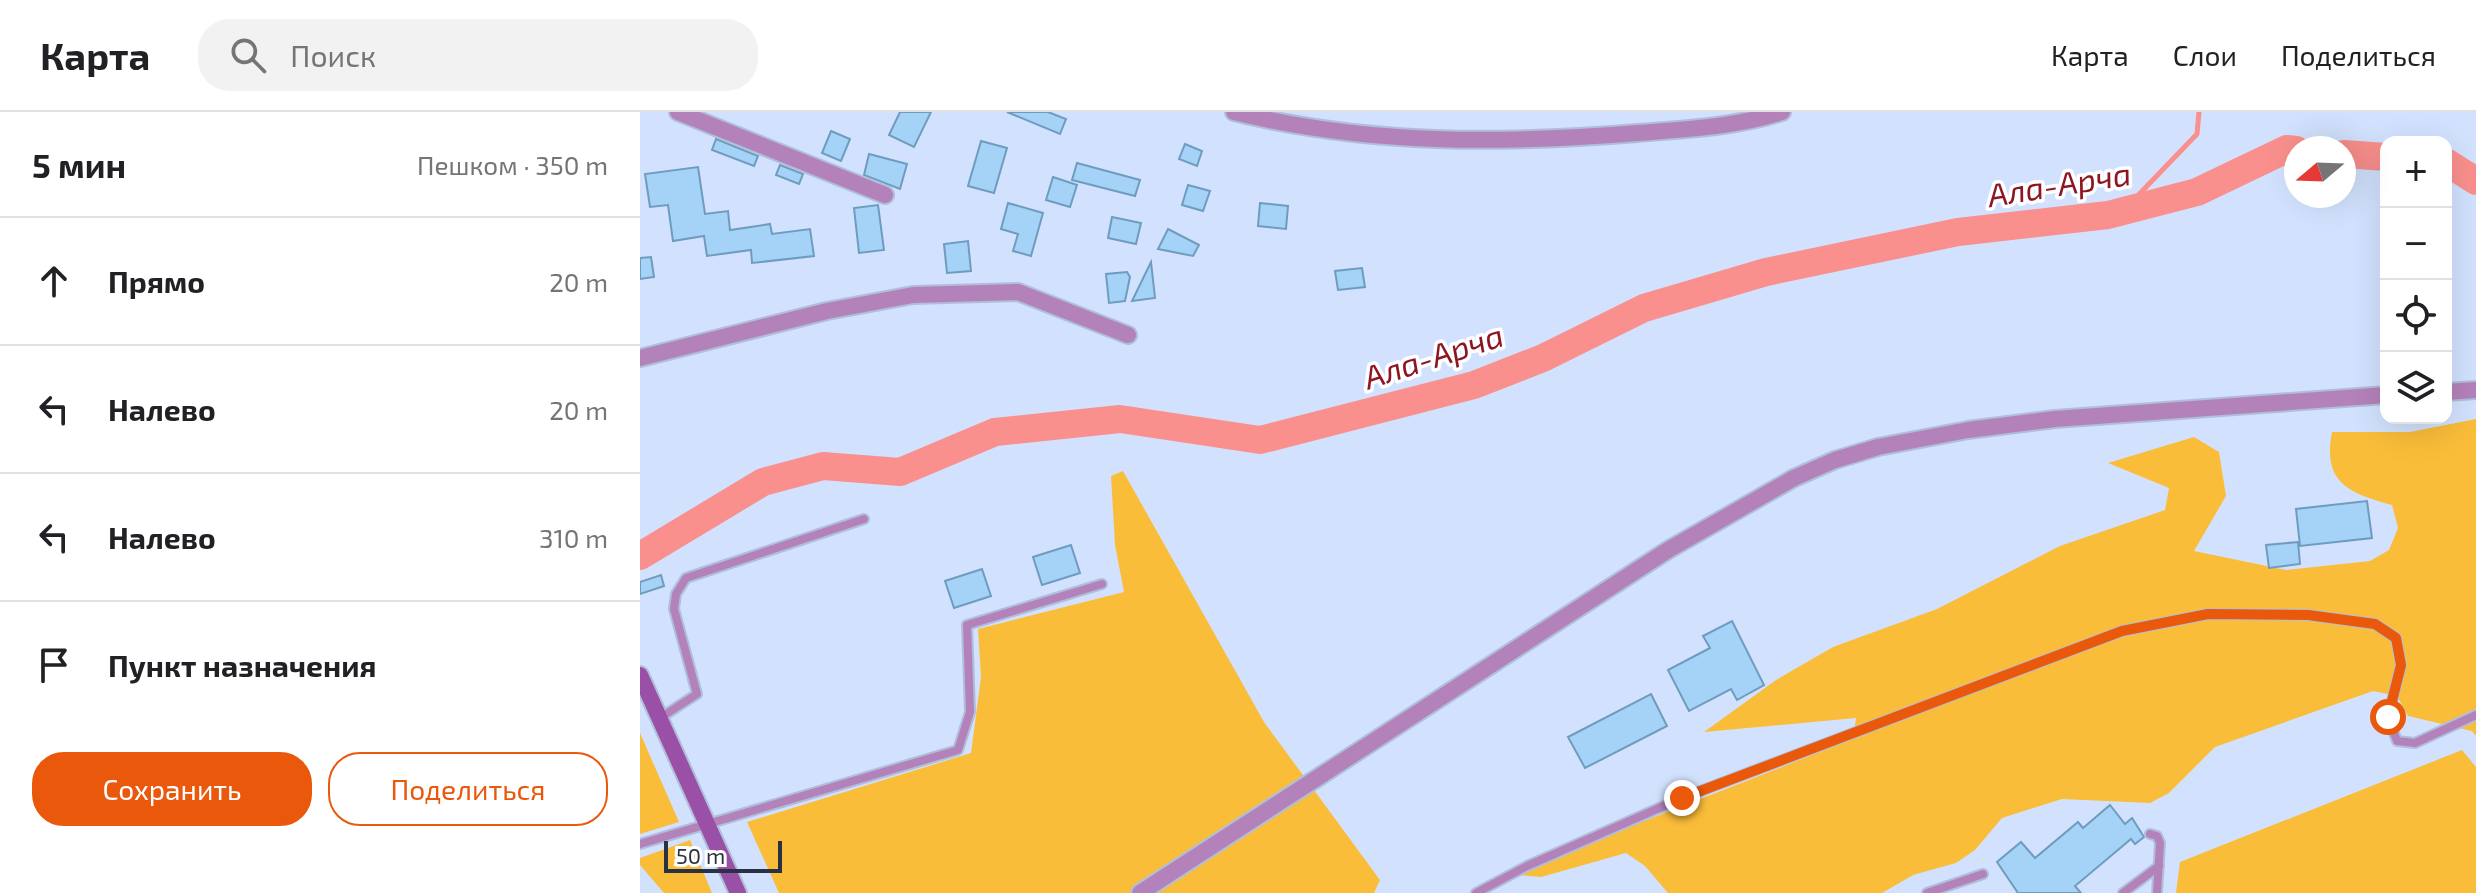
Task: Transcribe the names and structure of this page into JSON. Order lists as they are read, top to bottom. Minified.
{"water":["Ала-Арча"],"scale_bar":"50 m","north":"left","page":{"header":"Карта","search":"Поиск","nav":["Карта","Слои","Поделиться"],"heading":["5 мин","Пешком · 350 m"],"map_buttons":["+","−"],"list":[["Прямо","20 m"],["Налево","20 m"],["Налево","310 m"],"Пункт назначения"],"buttons":["Сохранить","Поделиться"],"scale":"50 m"}}
